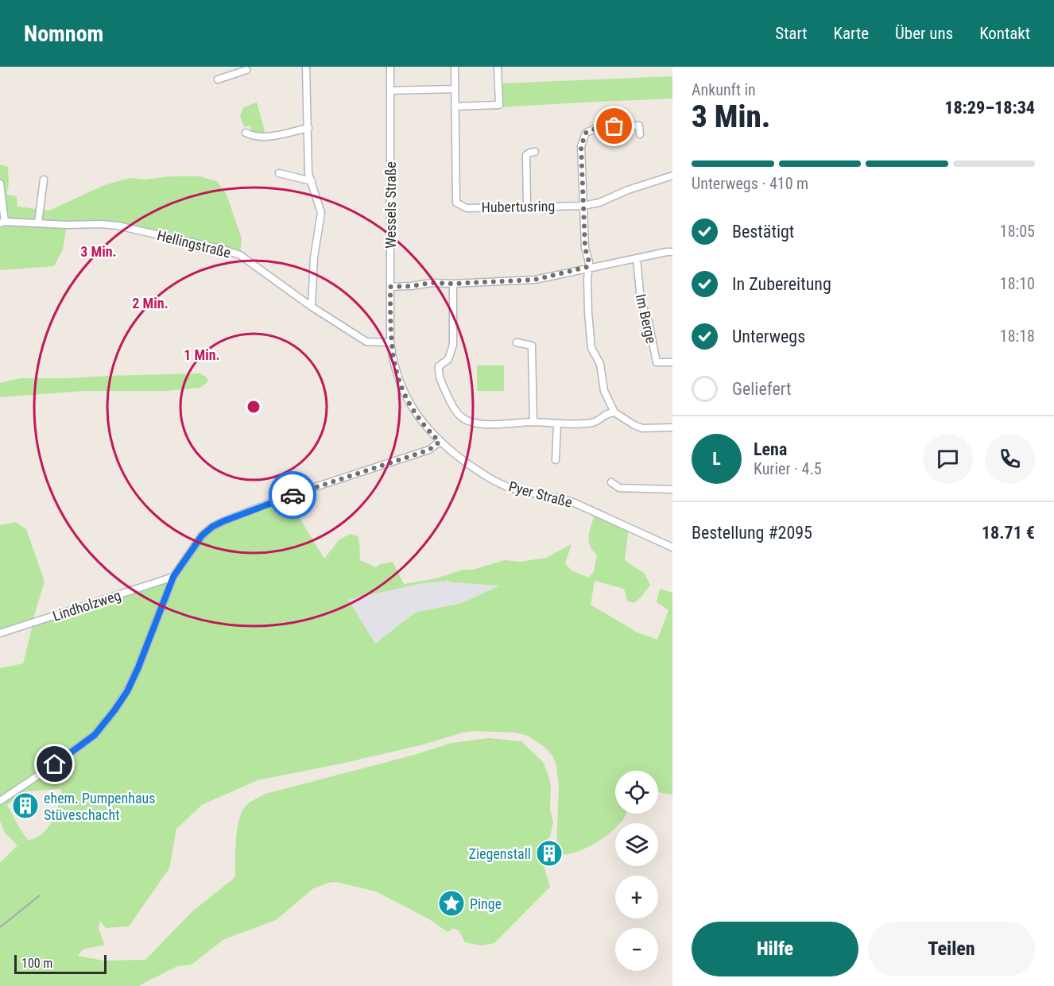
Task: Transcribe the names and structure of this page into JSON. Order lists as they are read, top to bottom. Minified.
{"streets":{"street":["Wessels Straße","Hubertusring","Hellingstraße","Im Berge","Pyer Straße","Lindholzweg"]},"crossings":[["Wessels Straße","Hellingstraße"],["Wessels Straße","Pyer Straße"],["Hellingstraße","Pyer Straße"]],"places":{"building":["ehem. Pumpenhaus Stüveschacht","Ziegenstall"],"place":["Pinge"]},"scale_bar":"100 m","page":{"header":"Nomnom","nav":["Start","Karte","Über uns","Kontakt"],"heading":["3 Min.","Ankunft in","18:29–18:34"],"panel":["Lena","Kurier · 4.5","Bestellung #2095","18.71 €"],"bar":"Unterwegs · 410 m","list":[["Bestätigt","18:05"],["In Zubereitung","18:10"],["Unterwegs","18:18"],"Geliefert"],"round":"L","map_buttons":["+","−"],"buttons":["Hilfe","Teilen"],"scale":"100 m"},"rings":["3 Min.","2 Min.","1 Min."]}
